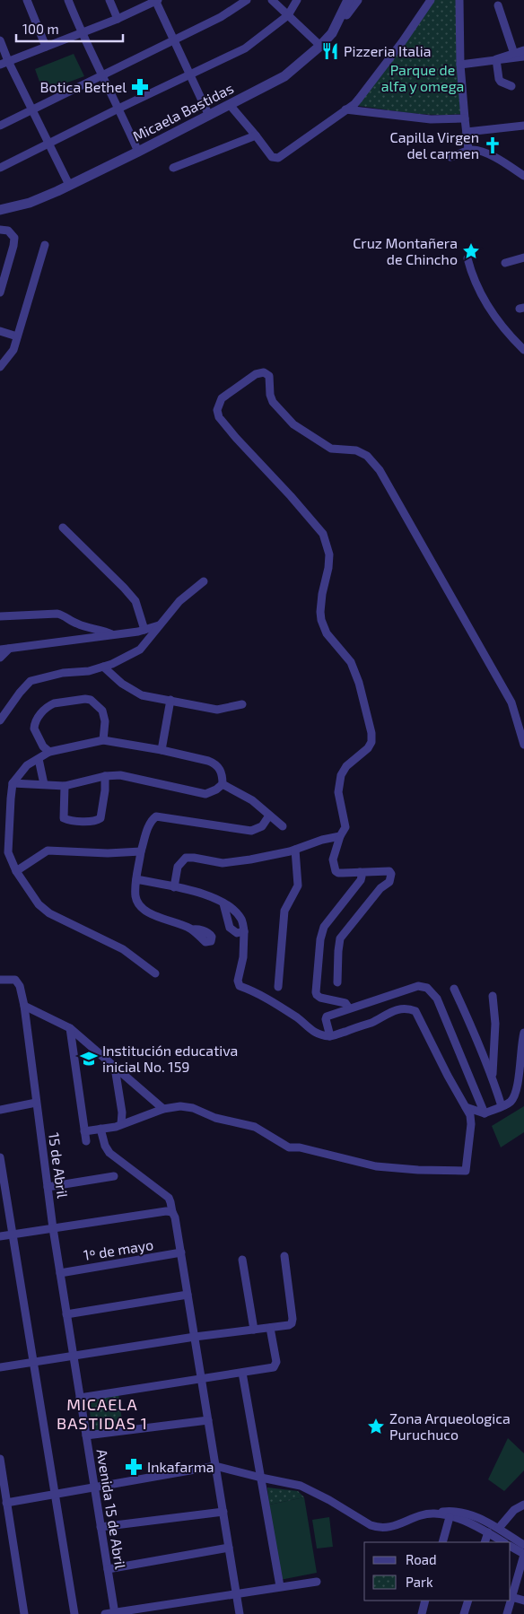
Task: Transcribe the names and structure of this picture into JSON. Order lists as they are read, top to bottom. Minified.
{"streets":{"street":["Micaela Bastidas","15 de Abril","1º de mayo","Avenida 15 de Abril"]},"crossings":[["15 de Abril","1º de mayo"],["15 de Abril","Avenida 15 de Abril"]],"districts":["MICAELA BASTIDAS 1"],"parks":["Parque de alfa y omega"],"places":{"restaurant":["Pizzeria Italia"],"pharmacy":["Botica Bethel","Inkafarma"],"church":["Capilla Virgen del carmen"],"place":["Cruz Montañera de Chincho","Zona Arqueologica Puruchuco"],"school or university":["Institución educativa inicial No. 159"]},"legend":["Road","Park"],"scale_bar":"100 m"}
